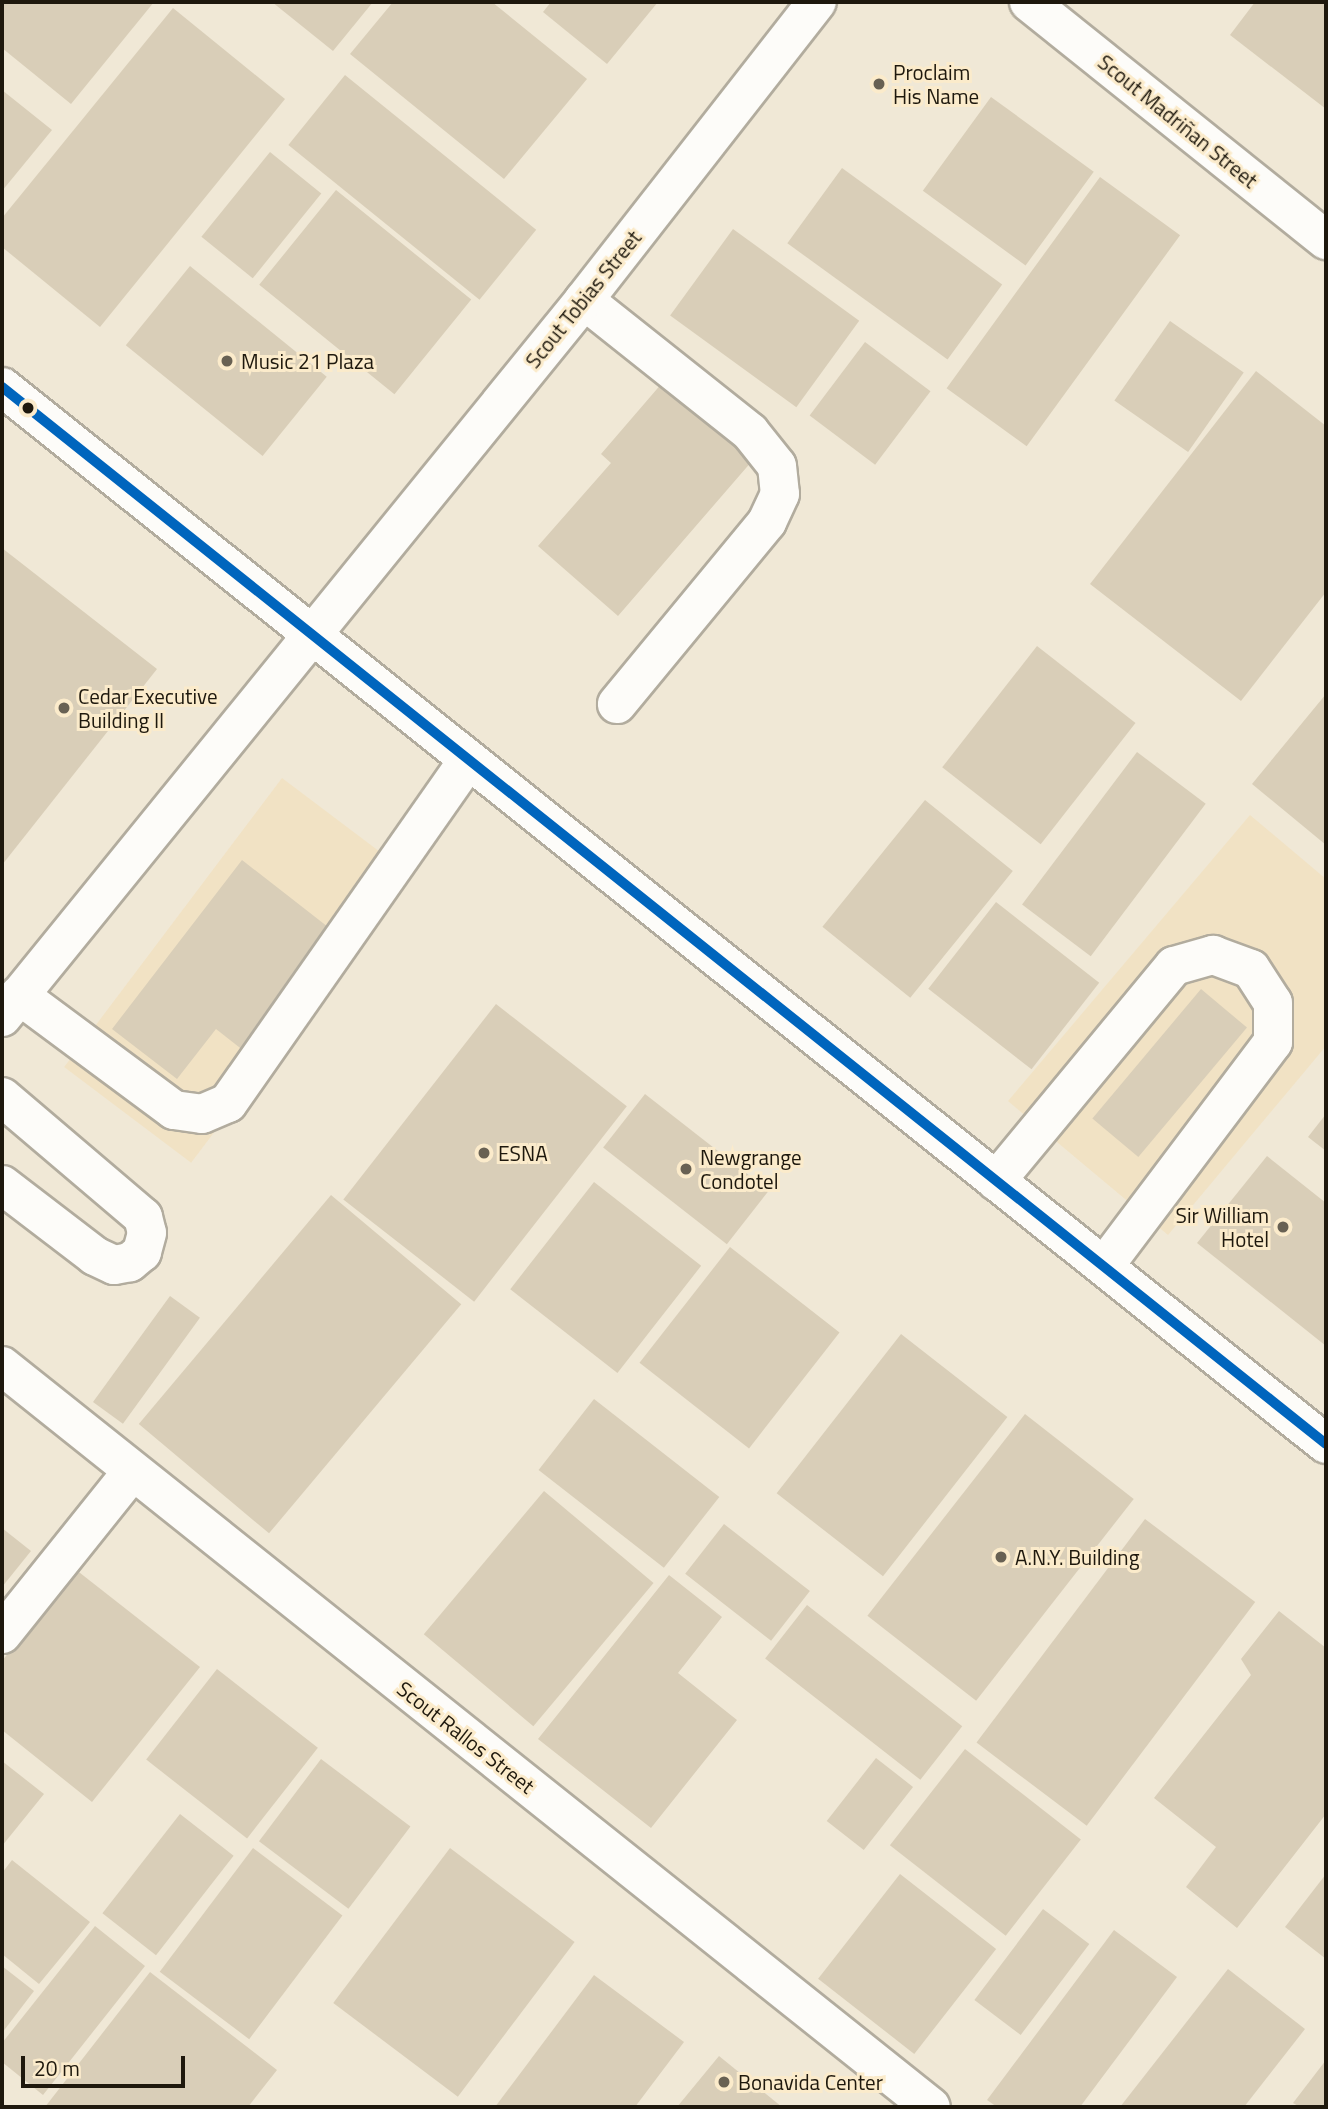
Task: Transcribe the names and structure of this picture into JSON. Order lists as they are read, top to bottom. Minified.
{"streets":{"street":["Scout Madriñan Street","Scout Tobias Street","Scout Rallos Street"]},"places":["Proclaim His Name","Music 21 Plaza","Cedar Executive Building II","ESNA","Newgrange Condotel","Sir William Hotel","A.N.Y. Building","Bonavida Center"],"scale_bar":"20 m"}
